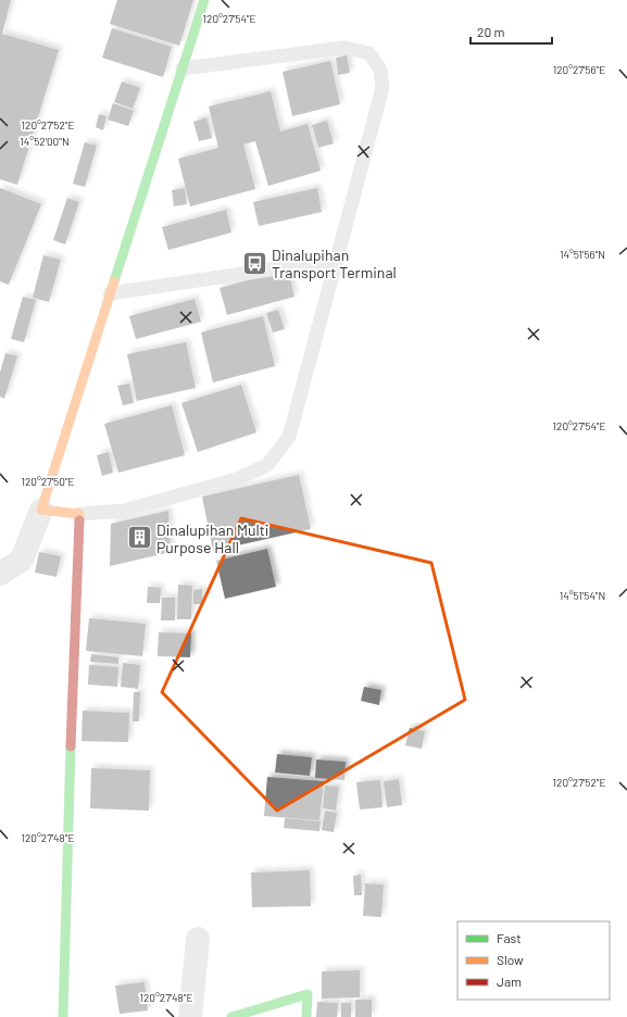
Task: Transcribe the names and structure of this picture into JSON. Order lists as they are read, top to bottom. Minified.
{"places":{"bus stop":["Dinalupihan Transport Terminal"],"building":["Dinalupihan Multi Purpose Hall"]},"legend":["Fast","Slow","Jam"],"scale_bar":"20 m","coordinates":["120°27'54\"E","120°27'56\"E","120°27'52\"E","14°52'00\"N","14°51'56\"N","120°27'50\"E","14°51'54\"N","120°27'48\"E"]}
